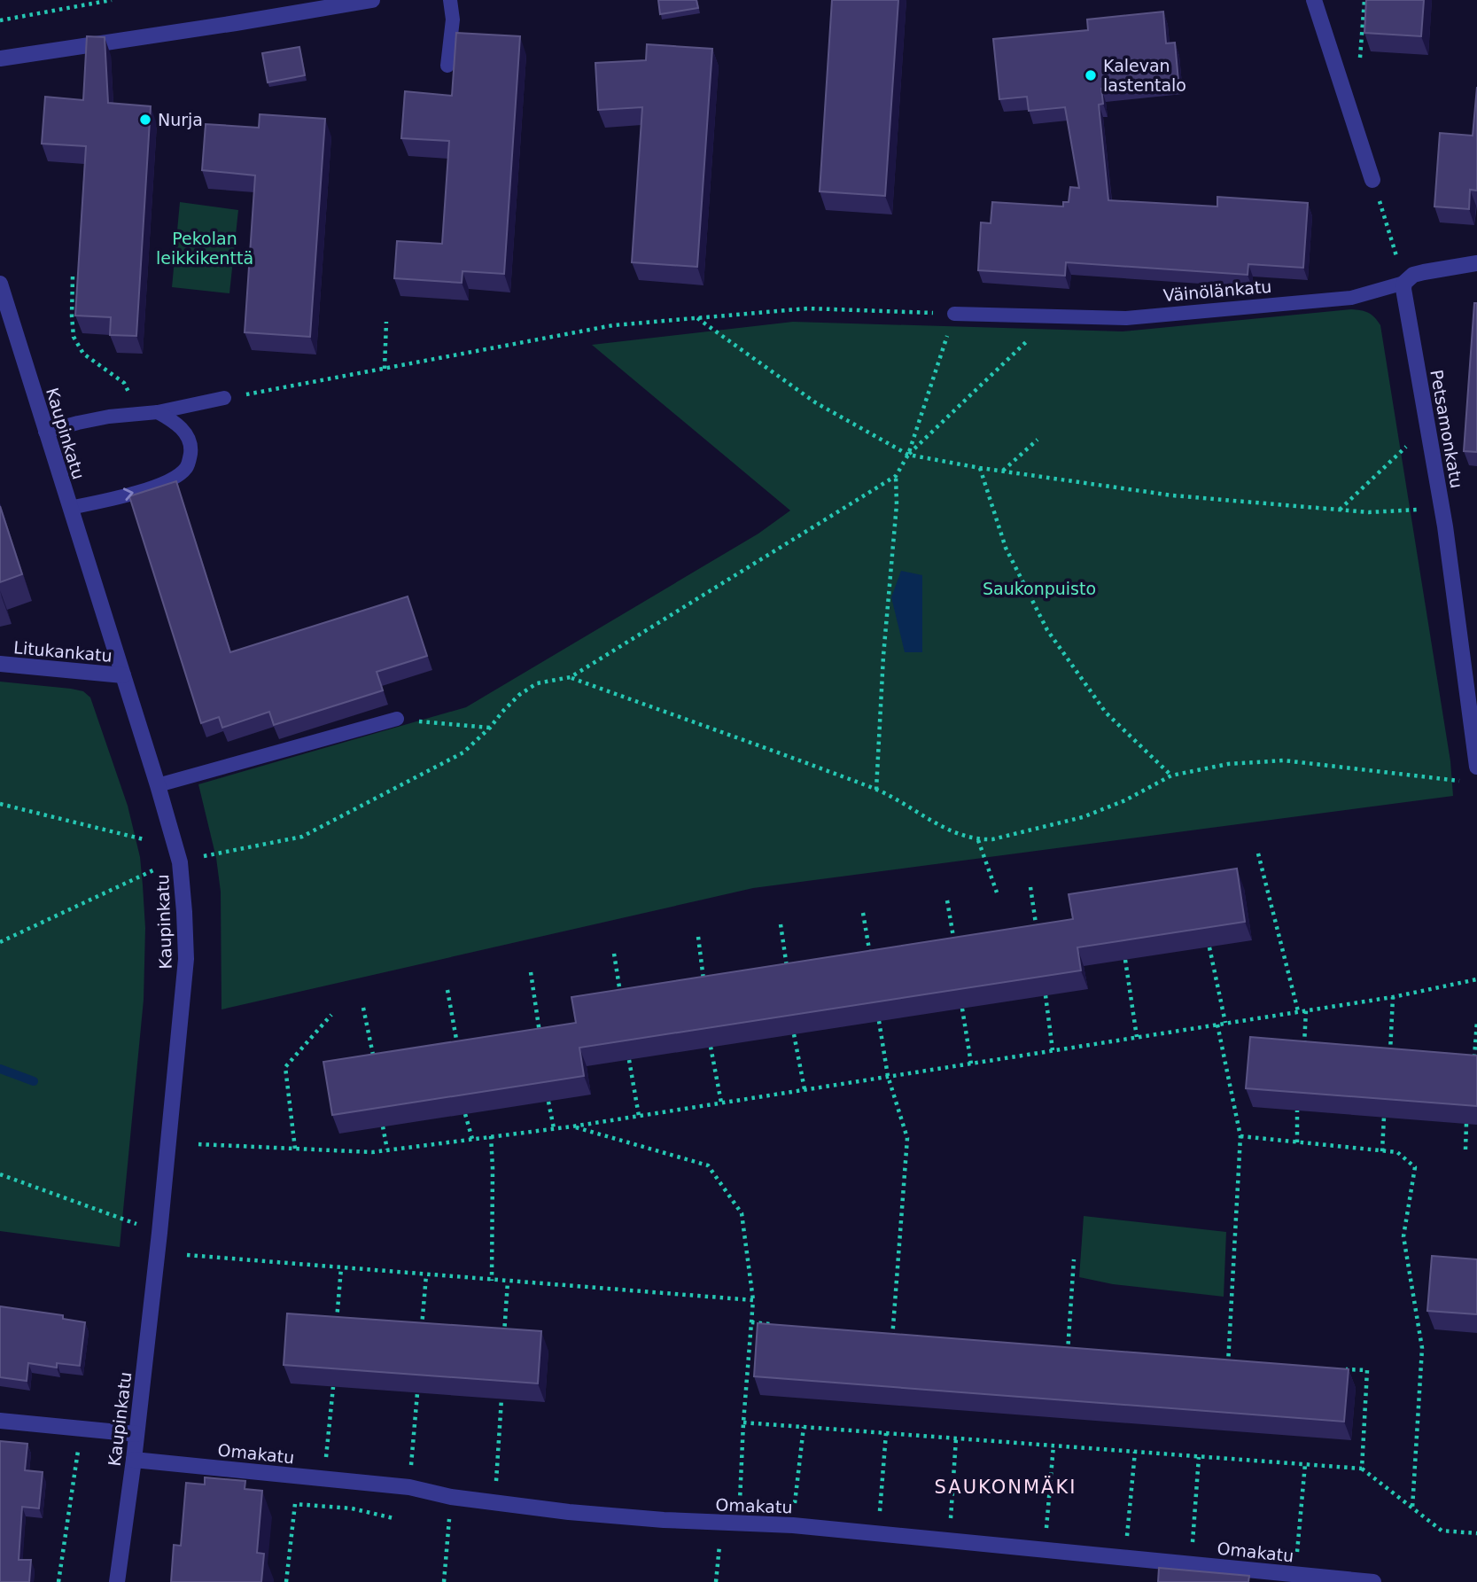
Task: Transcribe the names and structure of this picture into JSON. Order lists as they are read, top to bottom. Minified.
{"streets":{"street":["Väinölänkatu","Petsamonkatu","Kaupinkatu","Litukankatu","Omakatu"]},"crossings":[["Väinölänkatu","Petsamonkatu"],["Kaupinkatu","Litukankatu"],["Kaupinkatu","Omakatu"]],"districts":["SAUKONMÄKI"],"parks":["Pekolan leikkikenttä","Saukonpuisto"],"places":["Kalevan lastentalo","Nurja"]}
